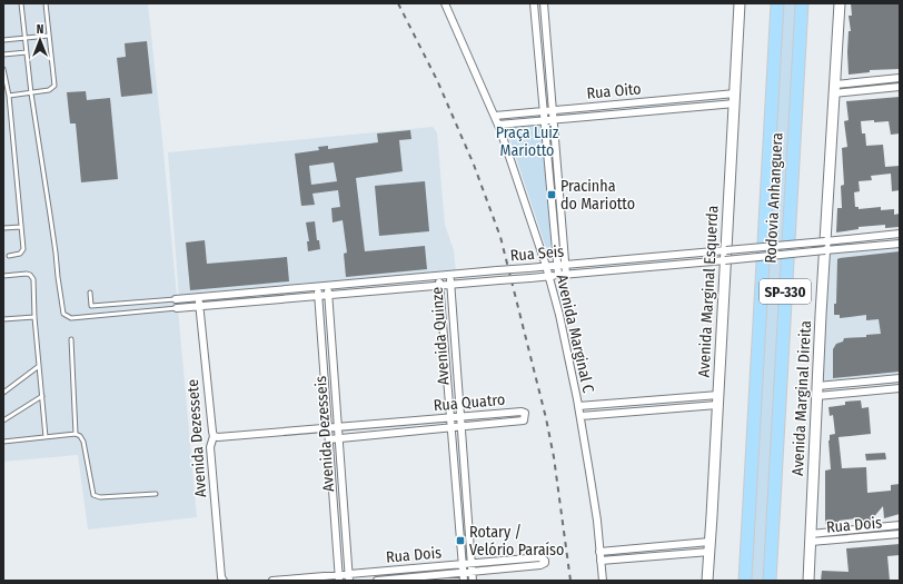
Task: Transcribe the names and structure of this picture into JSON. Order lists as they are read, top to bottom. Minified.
{"streets":{"highway":["Rodovia Anhanguera","SP-330"],"main road":["Avenida Marginal Esquerda","Avenida Marginal Direita"],"street":["Rua Oito","Rua Seis","Avenida Marginal C","Avenida Quinze","Rua Quatro","Avenida Dezesseis","Avenida Dezessete","Rua Dois"]},"crossings":[["Rua Oito","Avenida Marginal Esquerda"],["Rua Oito","Avenida Marginal C"],["Rua Seis","Avenida Marginal Esquerda"],["Rua Seis","Avenida Marginal C"],["Rua Seis","Avenida Quinze"],["Rua Seis","Avenida Marginal Direita"],["Rua Seis","Avenida Dezesseis"],["Rua Seis","Avenida Dezessete"],["Avenida Quinze","Rua Quatro"],["Avenida Quinze","Rua Dois"],["Avenida Marginal Direita","Rua Dois"],["Rua Quatro","Avenida Dezesseis"],["Rua Quatro","Avenida Dezessete"],["Avenida Dezesseis","Rua Dois"]],"parks":["Praça Luiz Mariotto"],"places":{"transit":["Pracinha do Mariotto","Rotary / Velório Paraíso"]},"north":"top"}
